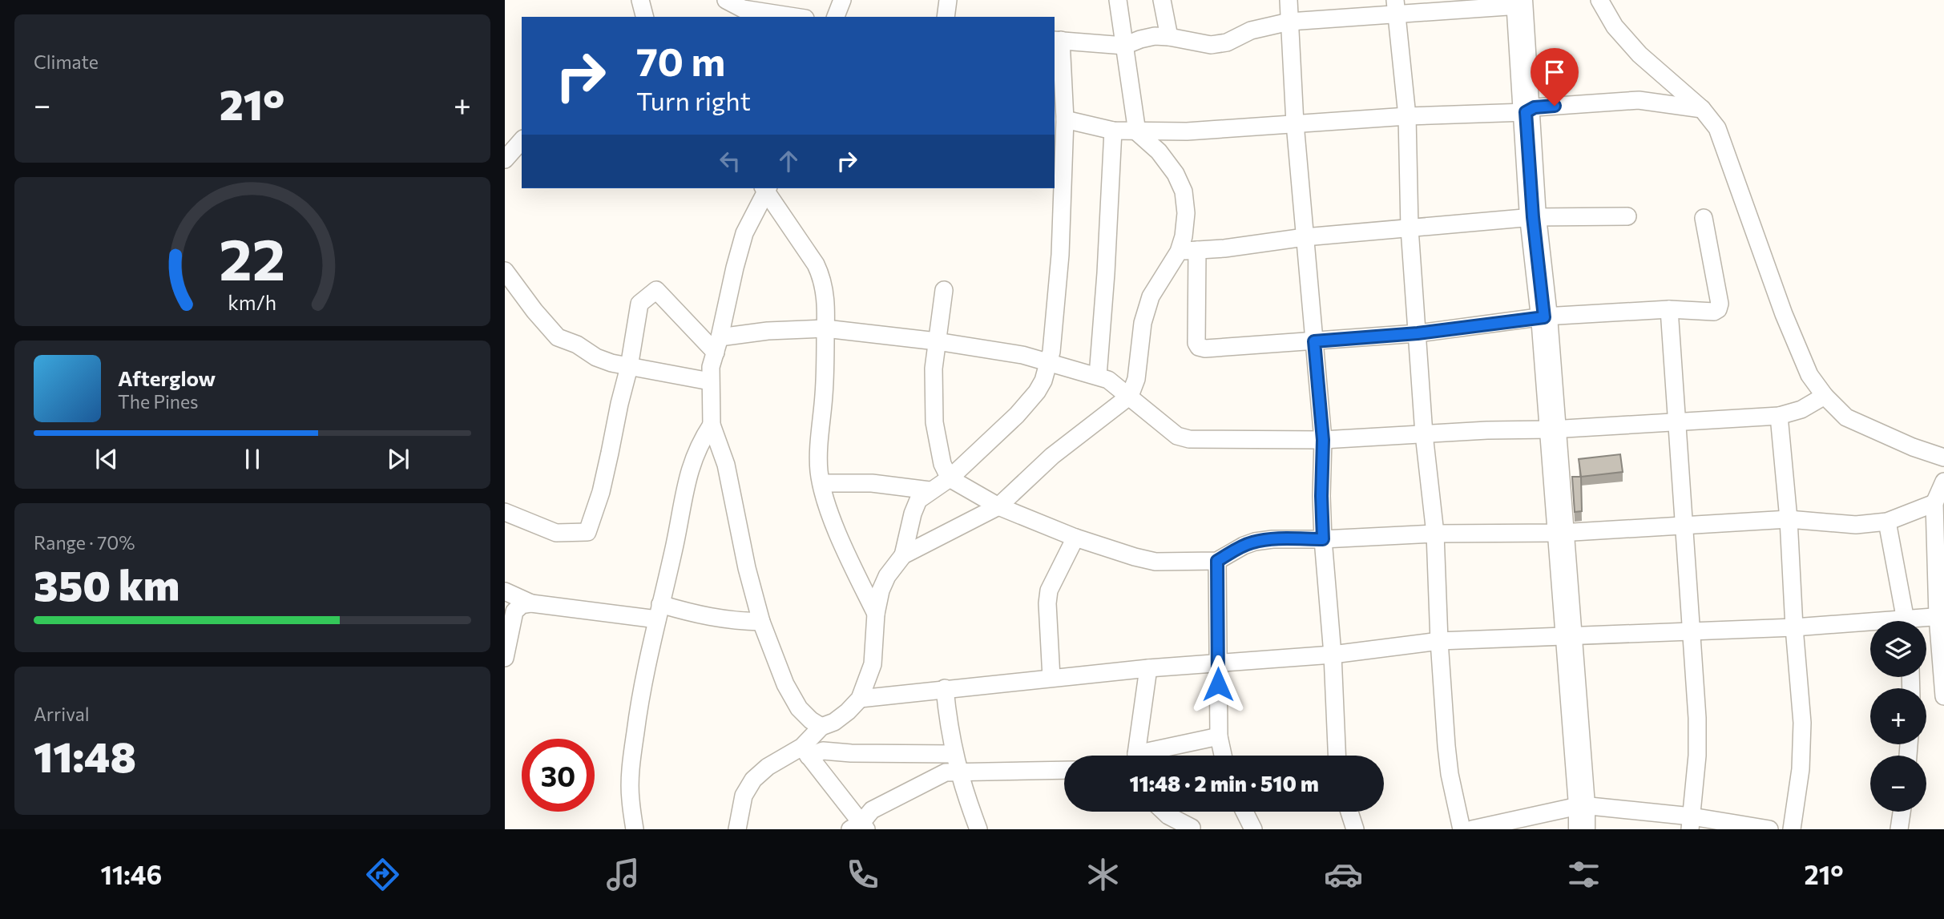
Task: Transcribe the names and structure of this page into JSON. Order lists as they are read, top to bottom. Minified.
{"page":{"tile":["Climate",["Range · 70%","350 km"],["Arrival","11:48"]],"turn":["70 m","Turn right"],"heat":["−","21°","+"],"song":["Afterglow","The Pines"],"map_buttons":["+","−"],"limit":"30","trip":"11:48 · 2 min · 510 m","tabs":["11:46","21°"],"gauge":["22","km/h"]}}
